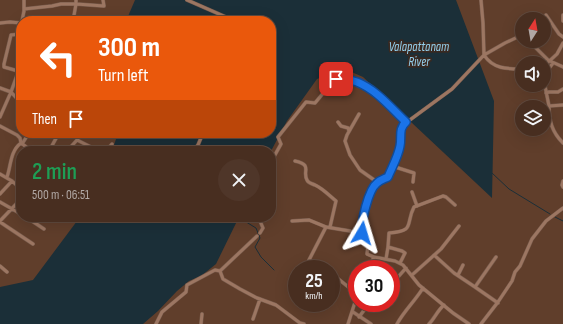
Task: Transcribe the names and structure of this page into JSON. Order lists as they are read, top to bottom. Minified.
{"water":["Valapattanam River"],"north":"top","page":{"turn":["300 m","Turn left"],"then":"Then","heading":["2 min","500 m · 06:51"],"speed":"25 km/h","limit":"30"}}
